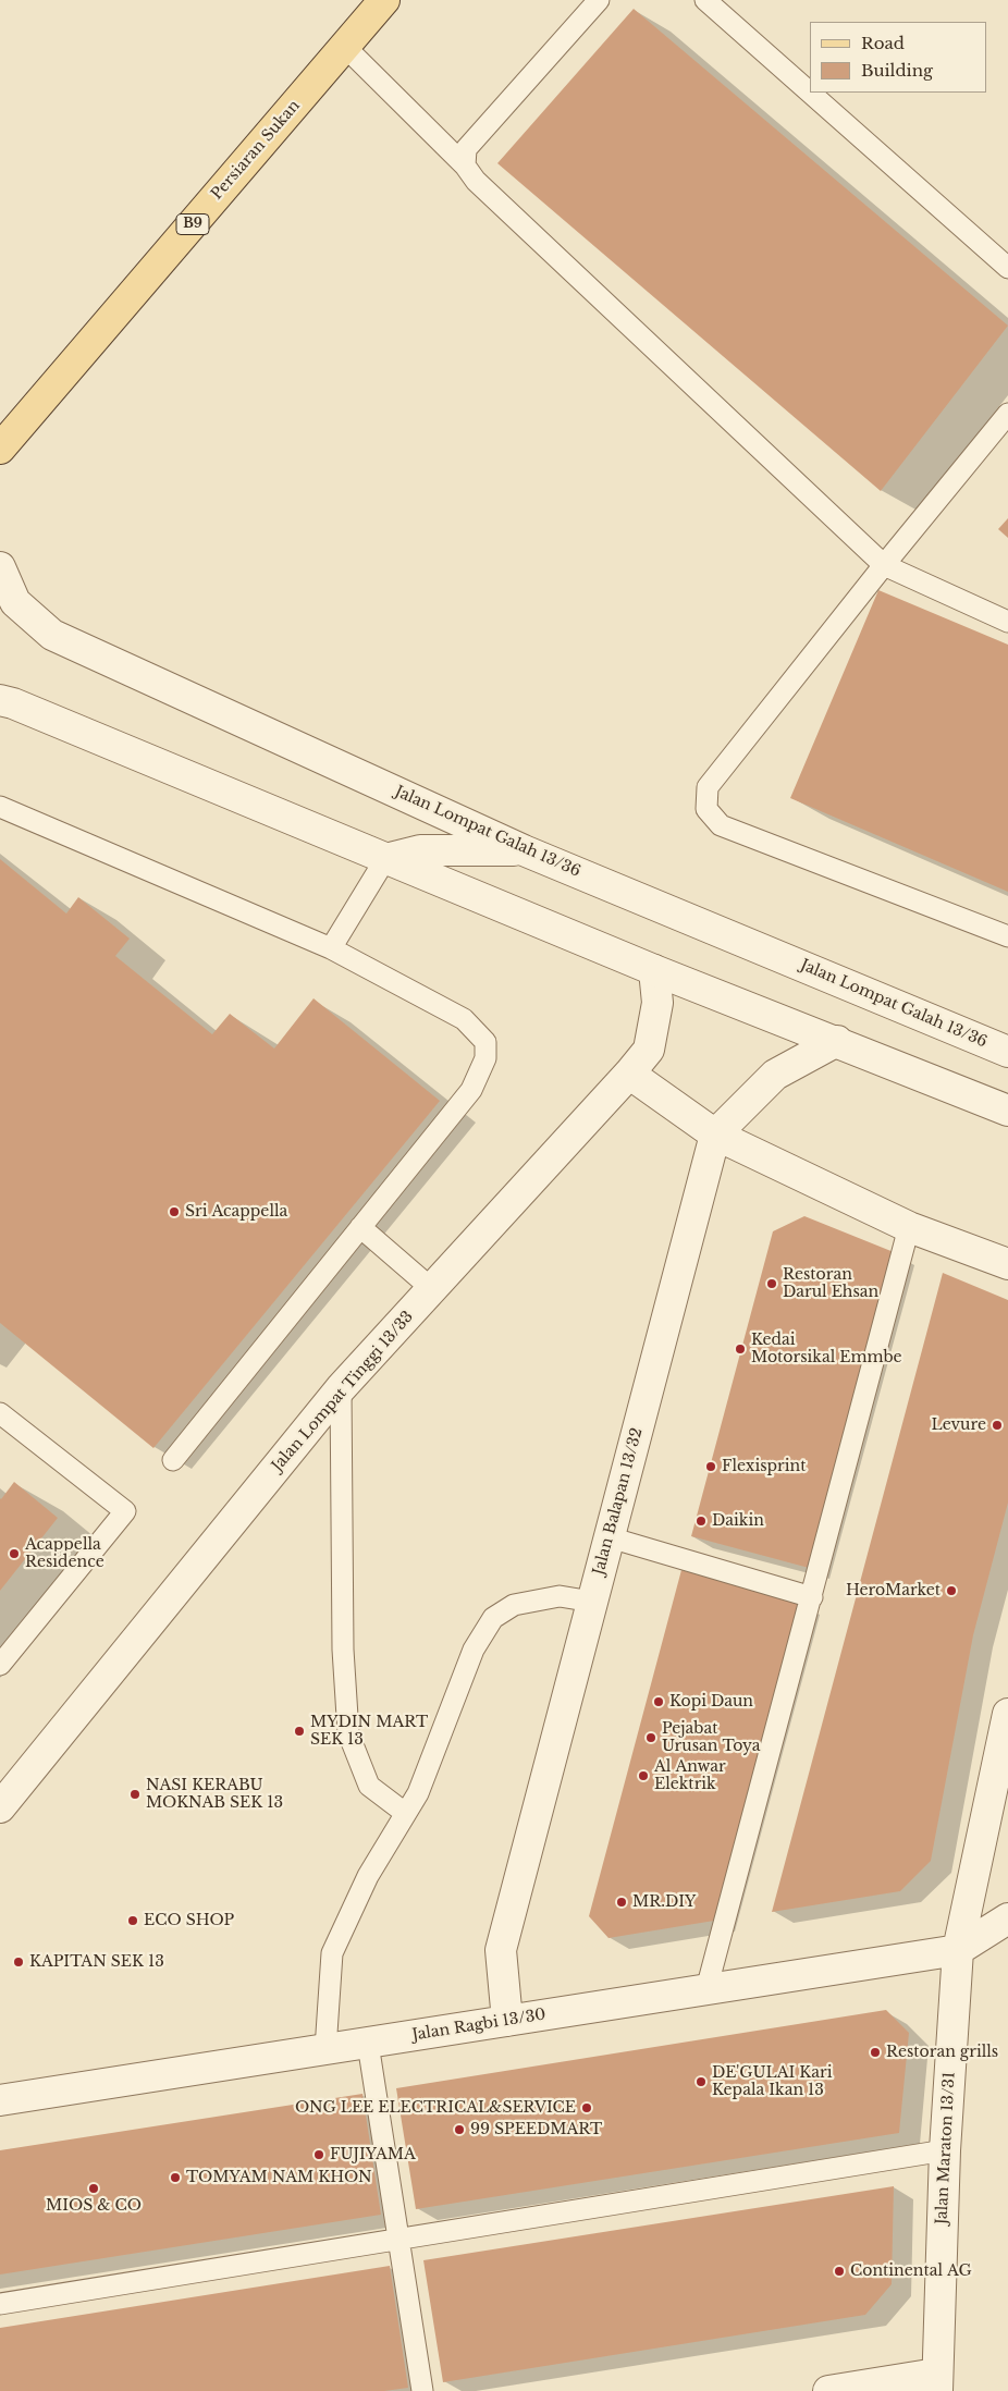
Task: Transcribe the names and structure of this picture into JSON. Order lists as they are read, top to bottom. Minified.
{"streets":{"main road":["Persiaran Sukan","B9"],"street":["Jalan Lompat Galah 13/36","Jalan Lompat Tinggi 13/33","Jalan Balapan 13/32","Jalan Ragbi 13/30","Jalan Maraton 13/31"]},"crossings":[["Jalan Balapan 13/32","Jalan Ragbi 13/30"],["Jalan Ragbi 13/30","Jalan Maraton 13/31"]],"places":["Sri Acappella","Restoran Darul Ehsan","Kedai Motorsikal Emmbe","Levure","Flexisprint","Daikin","Acappella Residence","HeroMarket","Kopi Daun","MYDIN MART SEK 13","Pejabat Urusan Toya","Al Anwar Elektrik","NASI KERABU MOKNAB SEK 13","MR.DIY","ECO SHOP","KAPITAN SEK 13","Restoran grills","DE'GULAI Kari Kepala Ikan 13","ONG LEE ELECTRICAL&SERVICE","99 SPEEDMART","FUJIYAMA","TOMYAM NAM KHON","MIOS & CO","Continental AG"],"legend":["Road","Building"]}
